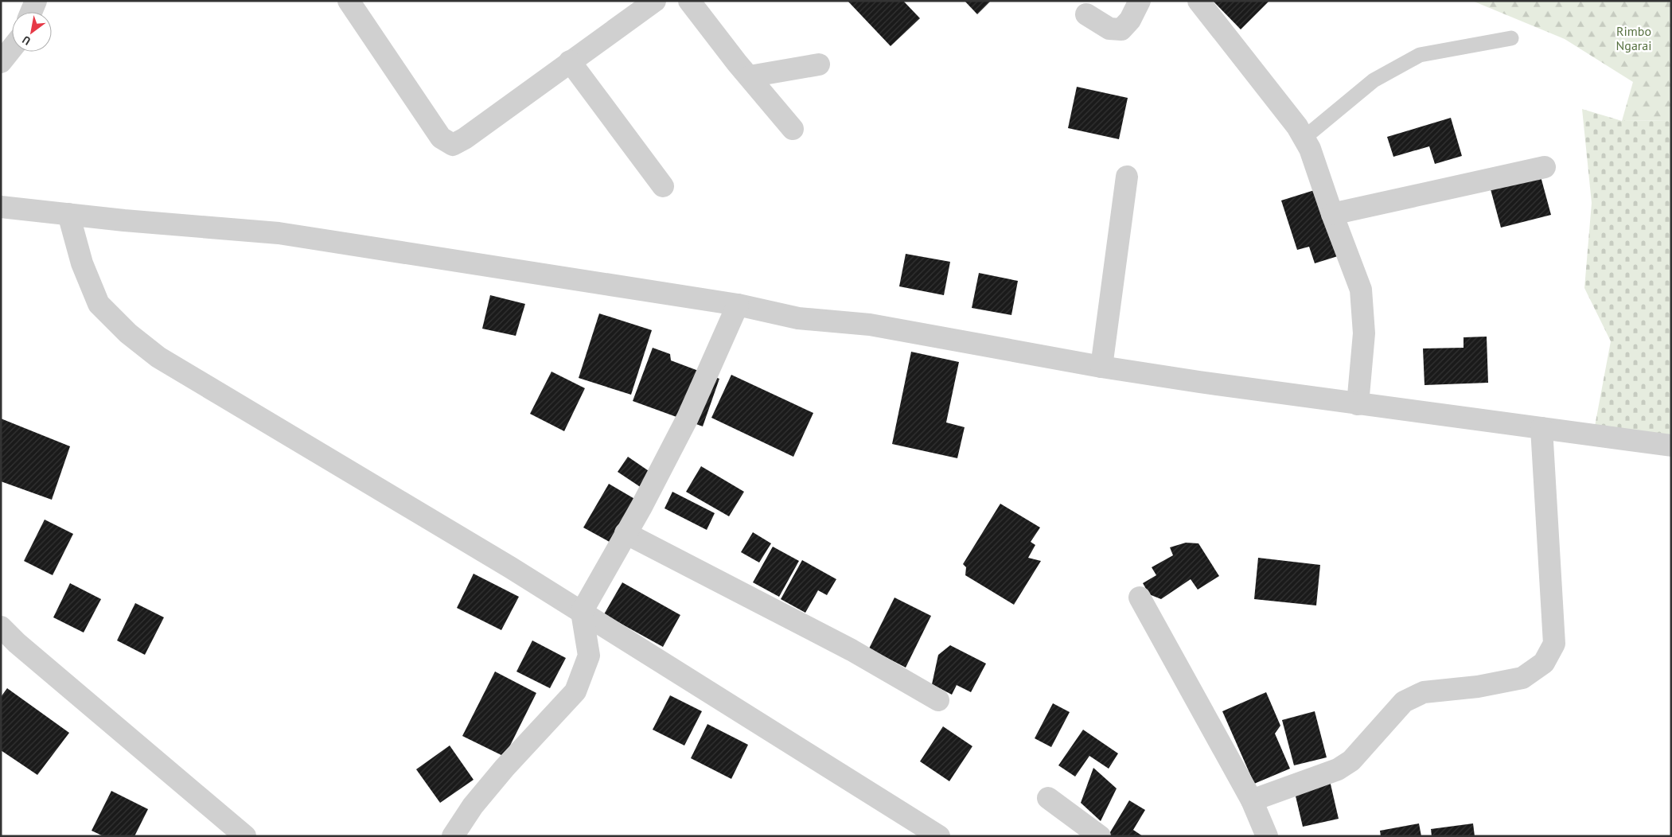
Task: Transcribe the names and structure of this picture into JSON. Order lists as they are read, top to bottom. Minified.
{"parks":["Rimbo Ngarai"],"north":"bottom left"}
